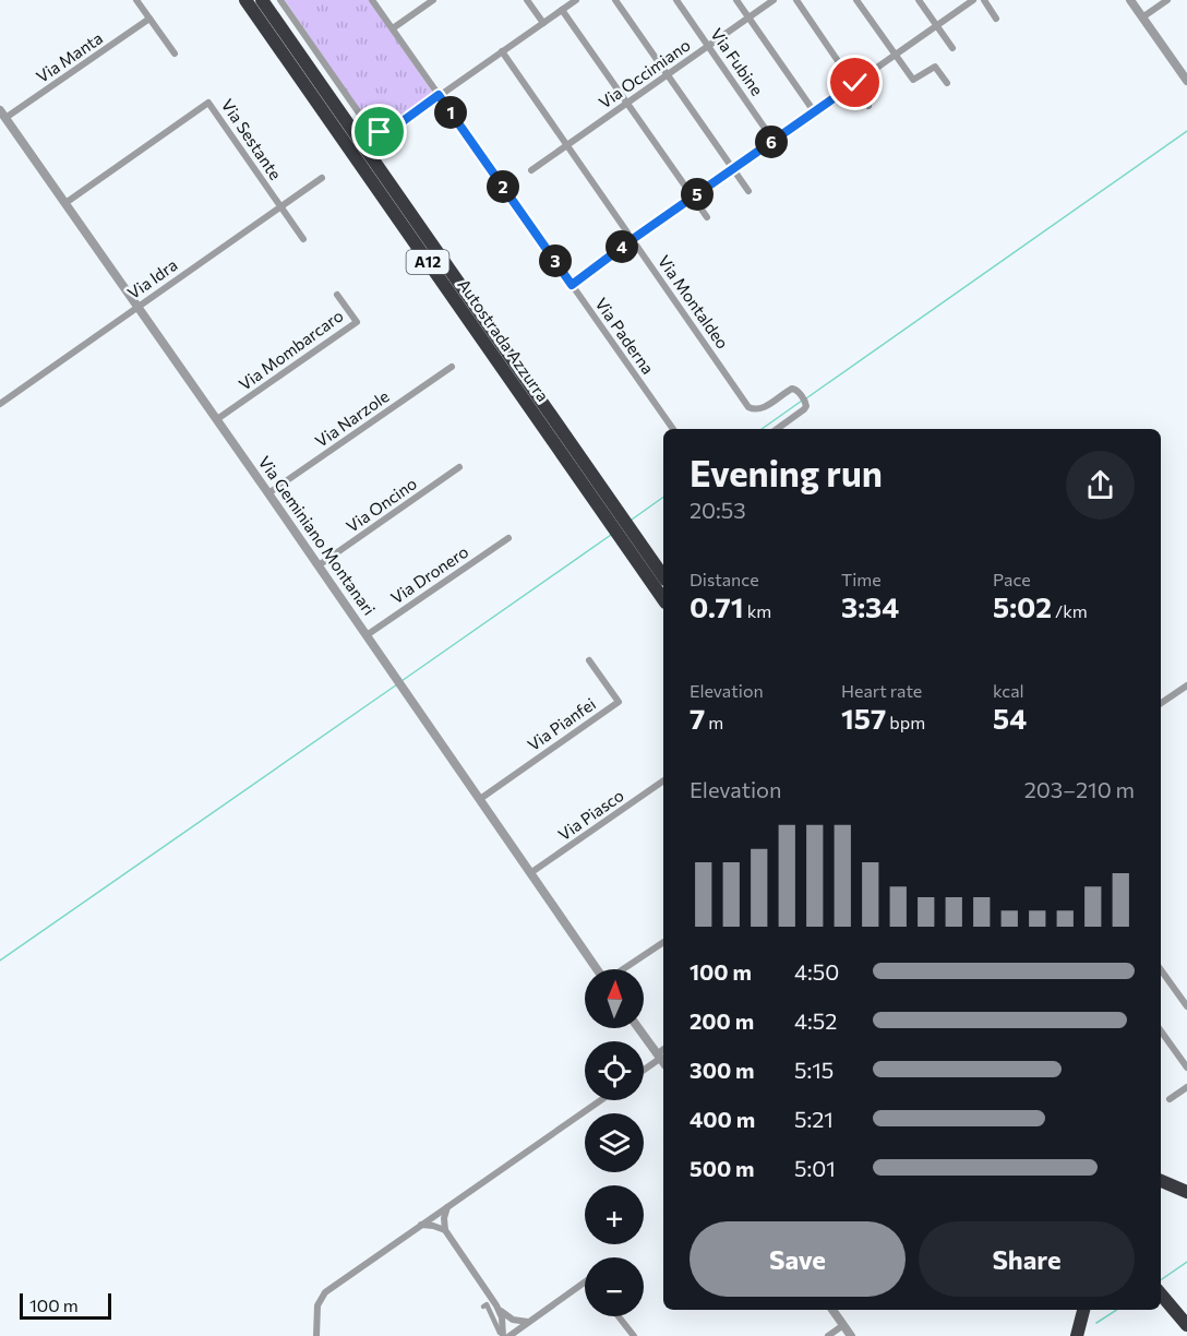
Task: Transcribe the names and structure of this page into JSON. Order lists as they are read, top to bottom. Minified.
{"streets":{"highway":["A12","Autostrada Azzurra"],"street":["Via Manta","Via Fubine","Via Occimiano","Via Sestante","Via Idra","Via Montaldeo","Via Paderna","Via Mombarcaro","Via Narzole","Via Oncino","Via Geminiano Montanari","Via Dronero","Via Pianfei","Via Piasco"]},"crossings":[["Via Manta","Via Geminiano Montanari"],["Via Fubine","Via Occimiano"],["Via Occimiano","Via Montaldeo"],["Via Sestante","Via Idra"],["Via Sestante","Via Geminiano Montanari"],["Via Idra","Via Geminiano Montanari"],["Via Mombarcaro","Via Geminiano Montanari"],["Via Narzole","Via Geminiano Montanari"],["Via Oncino","Via Geminiano Montanari"],["Via Geminiano Montanari","Via Dronero"],["Via Geminiano Montanari","Via Pianfei"],["Via Geminiano Montanari","Via Piasco"]],"scale_bar":"100 m","north":"top","page":{"pins":["1","6","2","5","4","3"],"heading":["Evening run","20:53"],"stats":[["Distance","0.71 km"],["Time","3:34"],["Pace","5:02 /km"],["Elevation","7 m"],["Heart rate","157 bpm"],["kcal","54"]],"chart":["Elevation","203–210 m"],"list":[{"name":"100 m","note":"4:50"},{"name":"200 m","note":"4:52"},{"name":"300 m","note":"5:15"},{"name":"400 m","note":"5:21"},{"name":"500 m","note":"5:01"}],"map_buttons":["+","−"],"buttons":["Save","Share"],"scale":"100 m"}}
